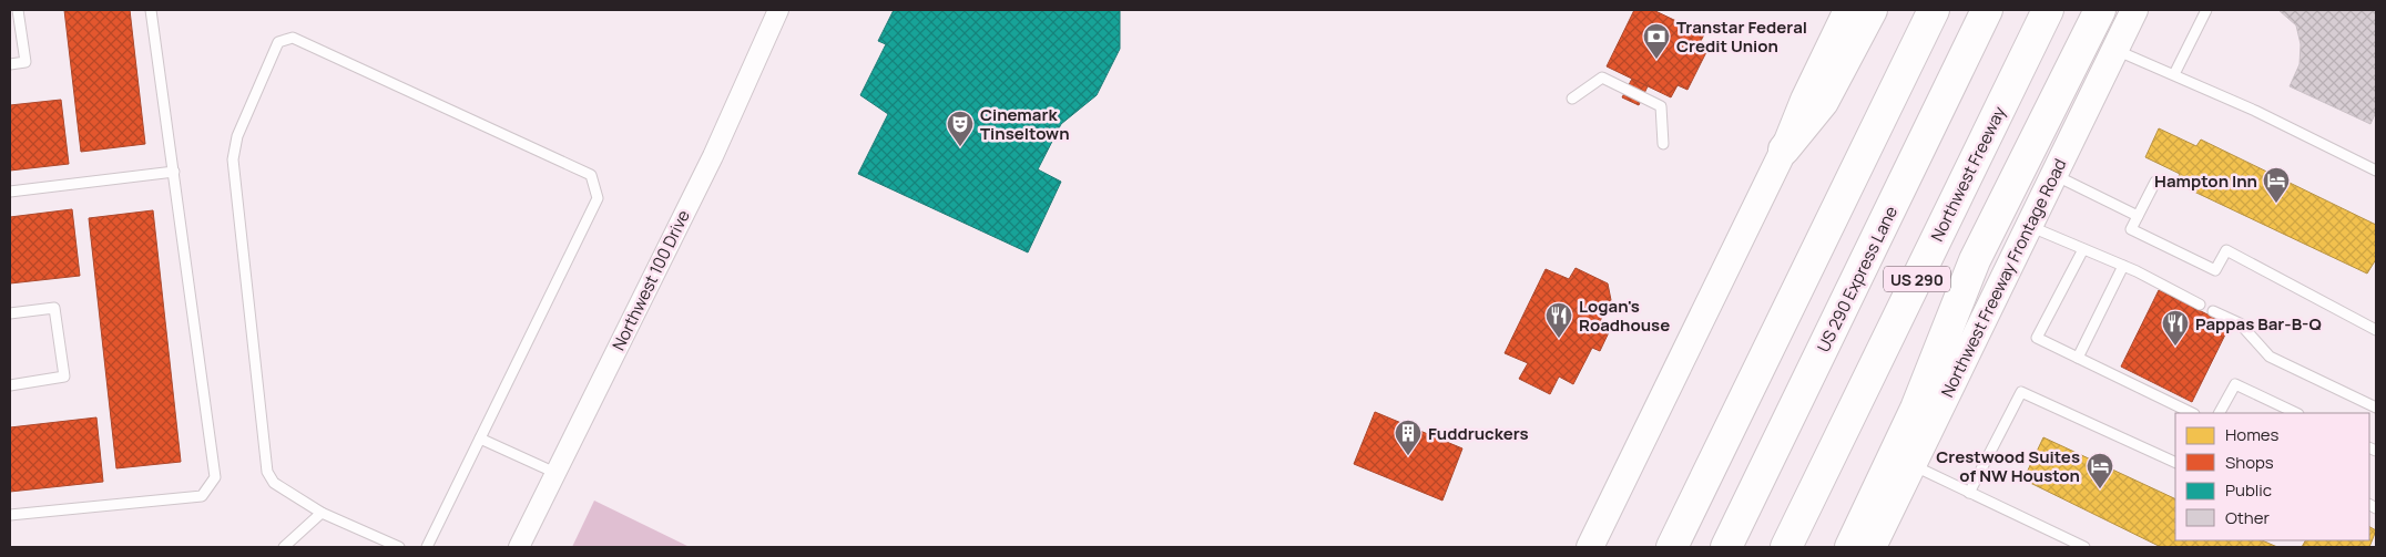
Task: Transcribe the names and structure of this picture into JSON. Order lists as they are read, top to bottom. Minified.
{"streets":{"highway":["Northwest Freeway","US 290 Express Lane","US 290"],"main road":["Northwest Freeway Frontage Road"],"street":["Northwest 100 Drive"]},"places":{"bank":["Transtar Federal Credit Union"],"theatre":["Cinemark Tinseltown"],"hotel":["Hampton Inn","Crestwood Suites of NW Houston"],"restaurant":["Logan's Roadhouse","Pappas Bar-B-Q"],"building":["Fuddruckers"]},"legend":["Homes","Shops","Public","Other"]}
